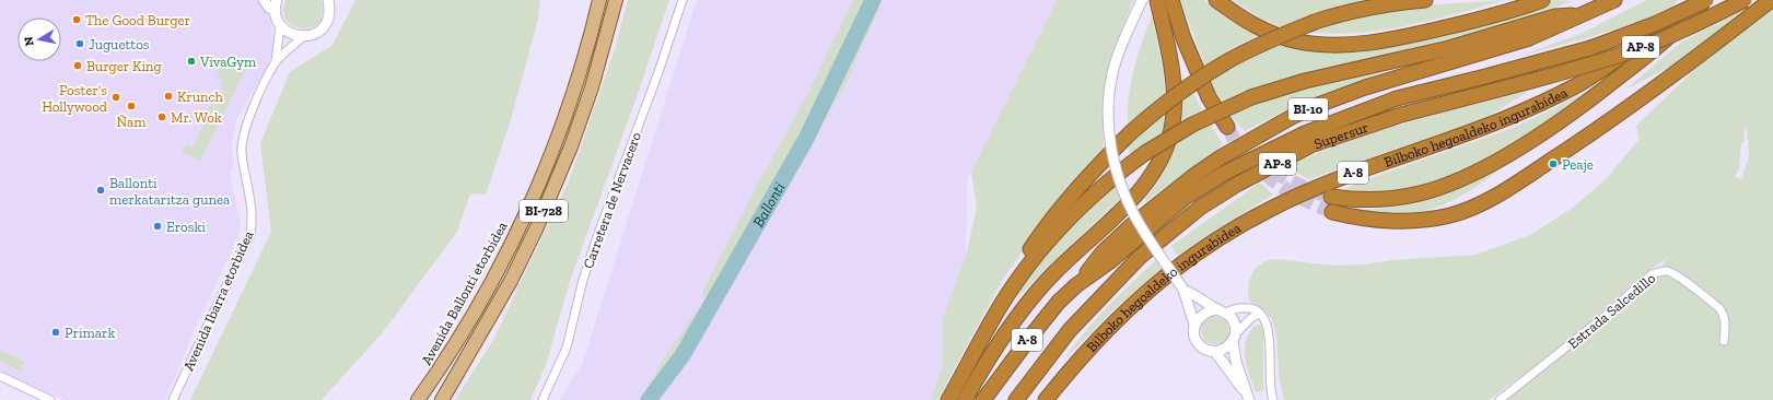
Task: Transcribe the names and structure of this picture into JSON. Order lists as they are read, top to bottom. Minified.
{"streets":{"highway":["AP-8","BI-10","Bilboko hegoaldeko ingurabidea","Supersur","A-8"],"main road":["BI-728","Avenida Ballonti etorbidea"],"street":["Carretera de Nervacero","Avenida Ibarra etorbidea","Estrada Salcedillo"]},"crossings":[["BI-10","Supersur"],["BI-10","A-8"],["Supersur","A-8"]],"water":["Ballonti"],"places":["The Good Burger","Juguettos","VivaGym","Burger King","Krunch","Foster's Hollywood","Ñam","Mr. Wok","Peaje","Ballonti merkataritza gunea","Eroski","Primark"],"north":"left"}
